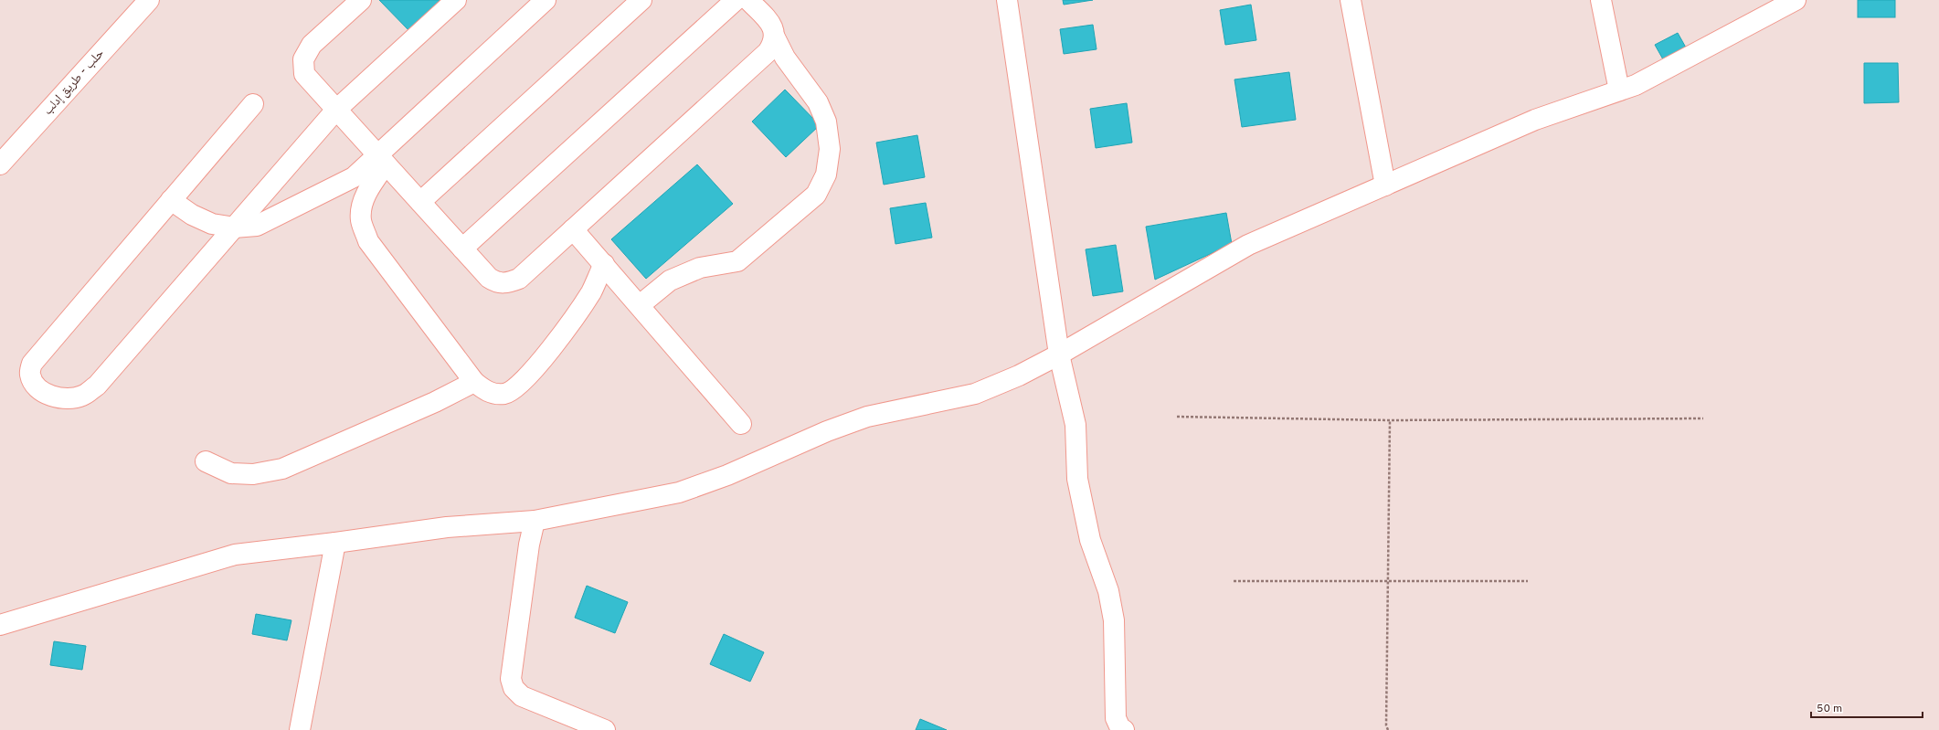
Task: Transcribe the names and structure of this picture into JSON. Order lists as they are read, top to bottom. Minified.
{"streets":{"main road":["حلب - طريق إدلب"]},"scale_bar":"50 m"}
